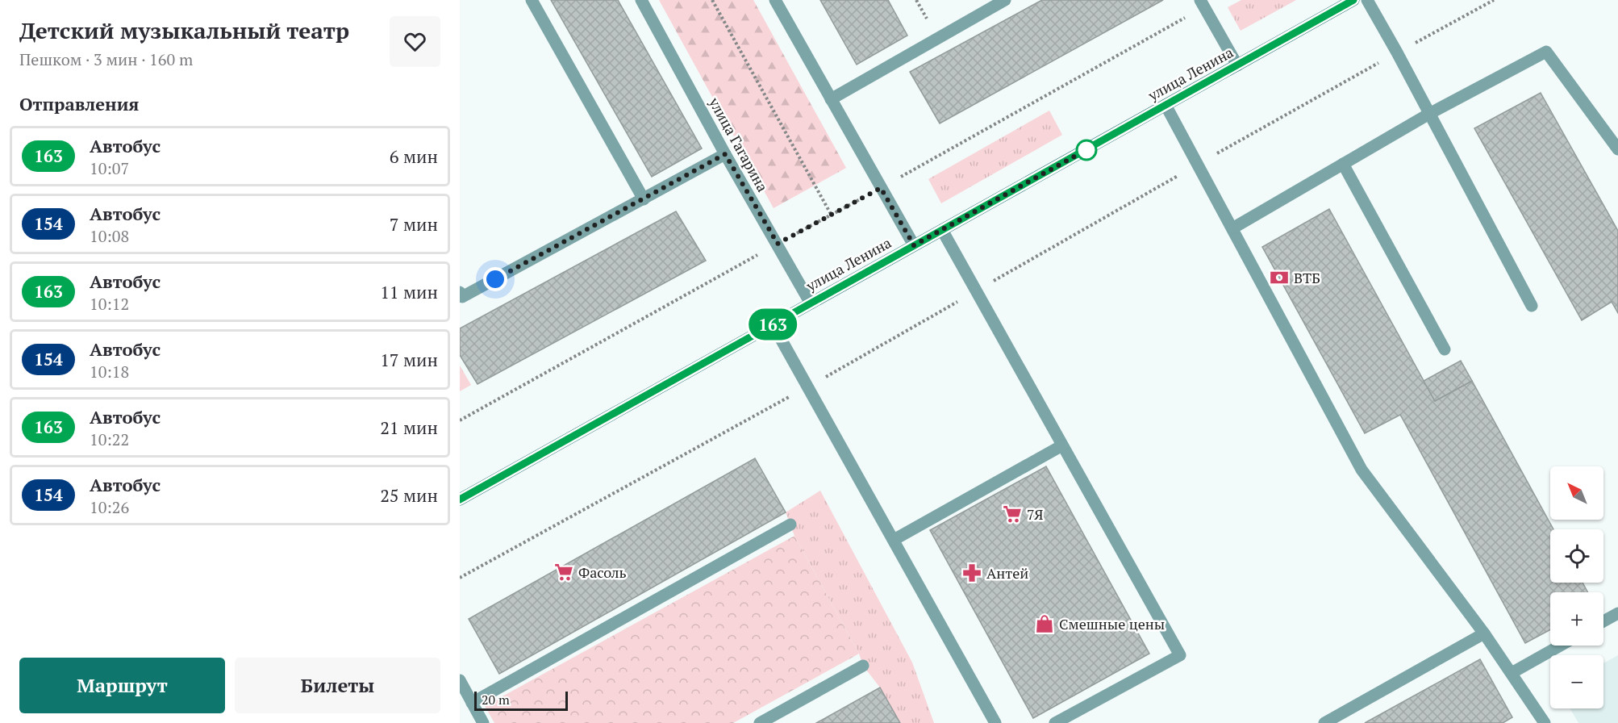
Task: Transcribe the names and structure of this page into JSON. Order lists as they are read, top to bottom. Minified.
{"streets":{"street":["улица Ленина","улица Гагарина"]},"crossings":[["улица Ленина","улица Гагарина"]],"places":{"bank":["ВТБ"],"supermarket":["7Я","Фасоль"],"pharmacy":["Антей"],"shop":["Смешные цены"]},"lines":["bus line 163"],"scale_bar":"20 m","north":"top left","page":{"heading":[["Детский музыкальный театр","Пешком · 3 мин · 160 m"],"Отправления"],"on_map":"163","list":[{"mark":"163","name":"Автобус","note":"10:07","value":"6 мин"},{"mark":"154","name":"Автобус","note":"10:08","value":"7 мин"},{"mark":"163","name":"Автобус","note":"10:12","value":"11 мин"},{"mark":"154","name":"Автобус","note":"10:18","value":"17 мин"},{"mark":"163","name":"Автобус","note":"10:22","value":"21 мин"},{"mark":"154","name":"Автобус","note":"10:26","value":"25 мин"}],"map_buttons":["+","−"],"buttons":["Маршрут","Билеты"],"scale":"20 m"}}
